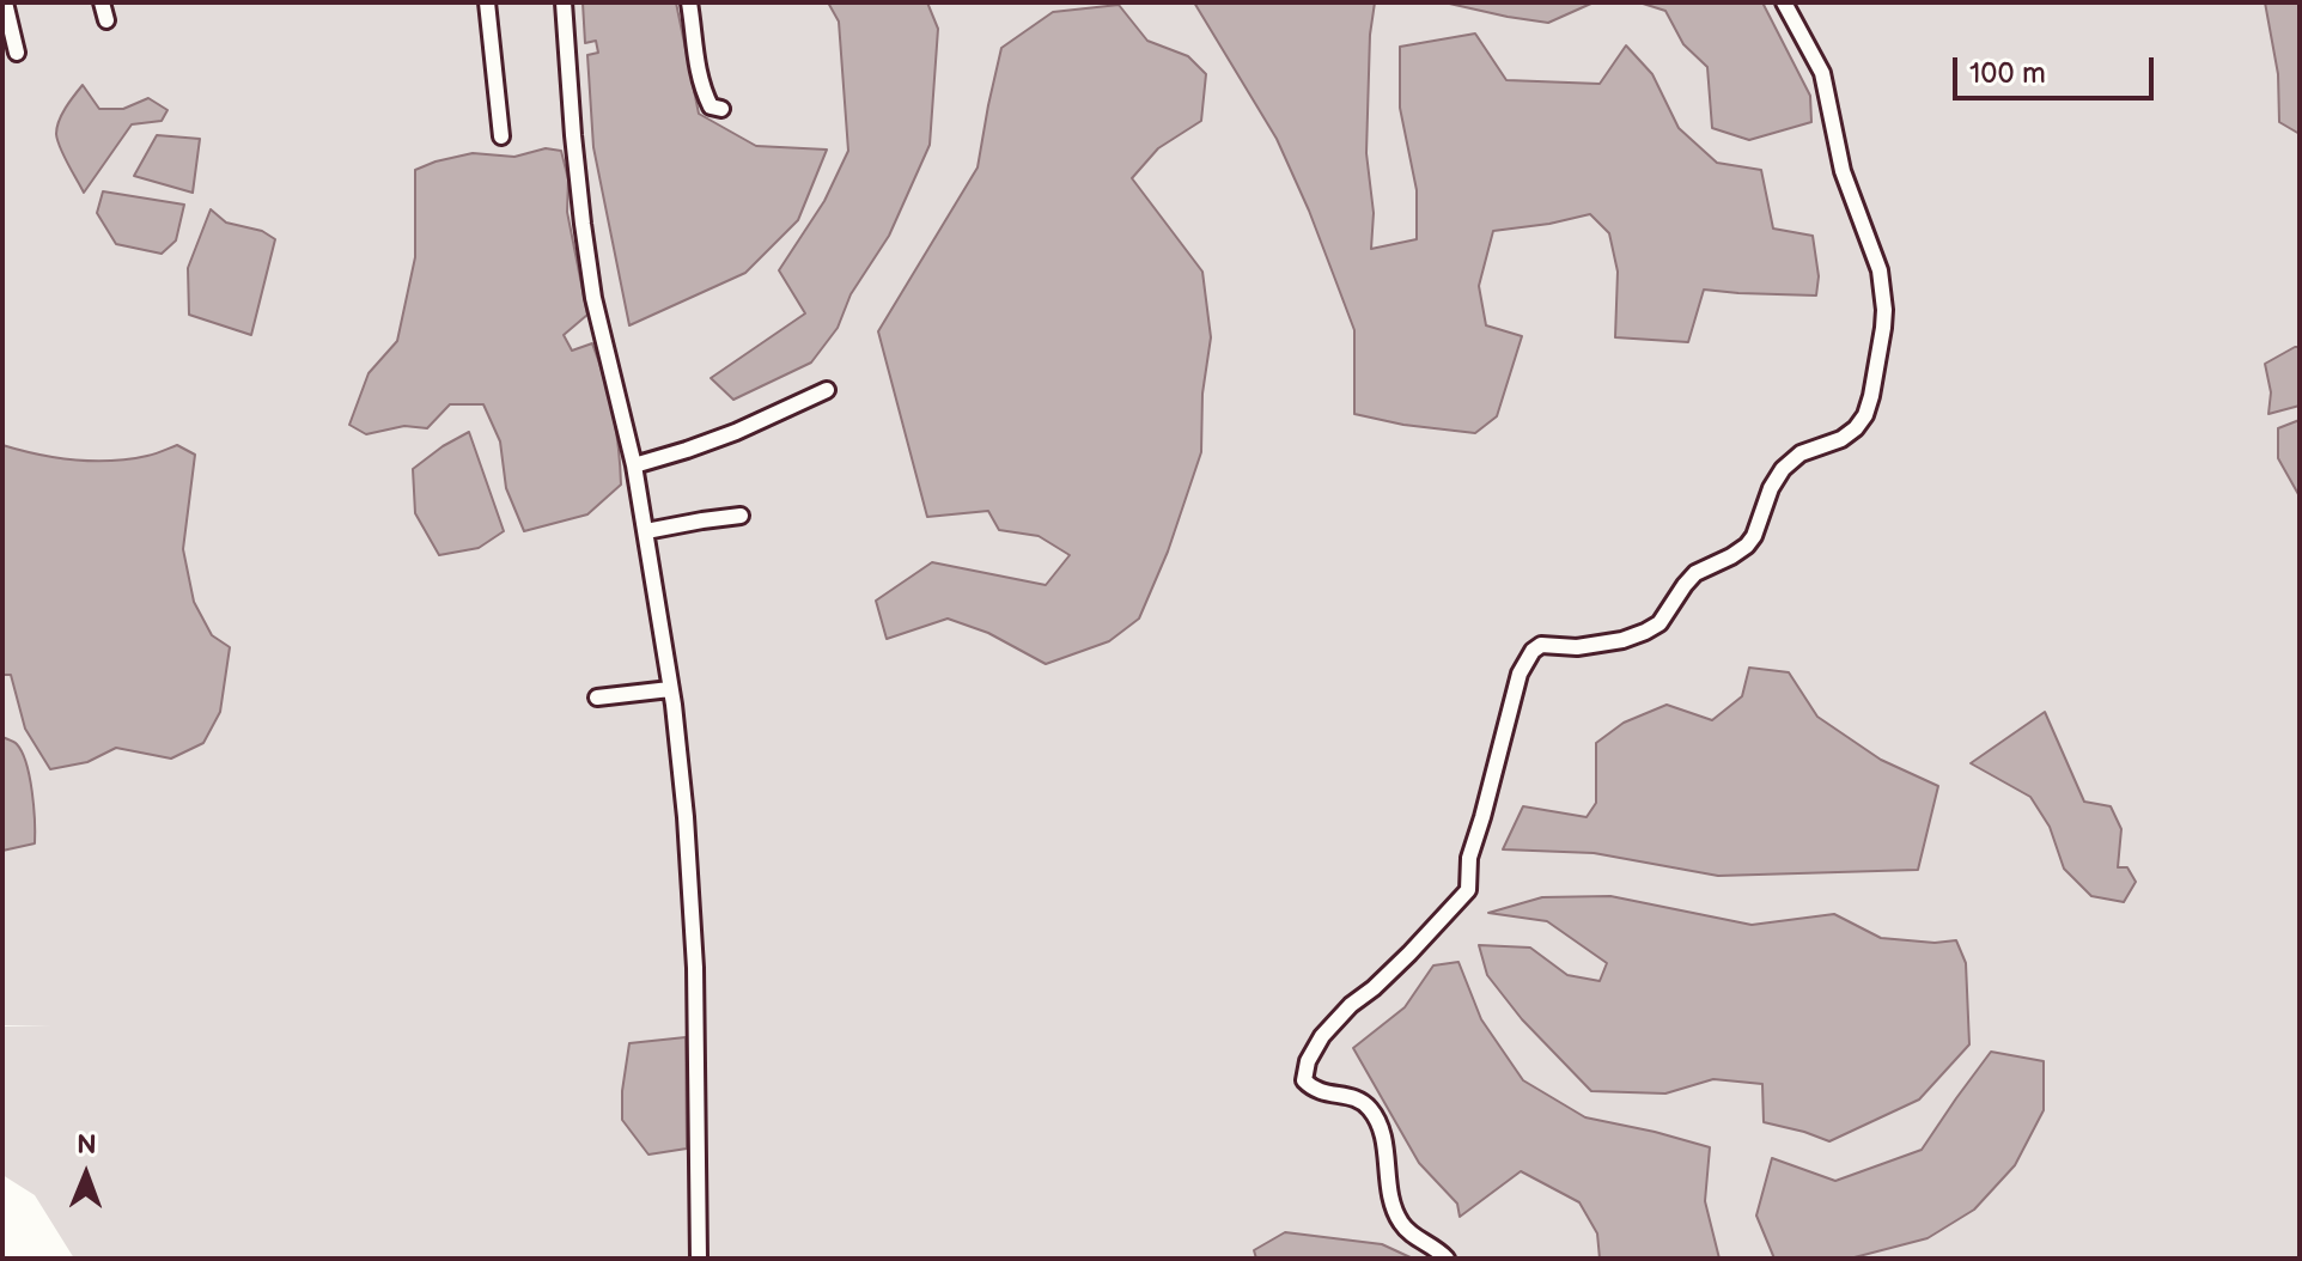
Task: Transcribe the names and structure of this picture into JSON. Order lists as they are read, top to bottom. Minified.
{"scale_bar":"100 m","north":"top"}
